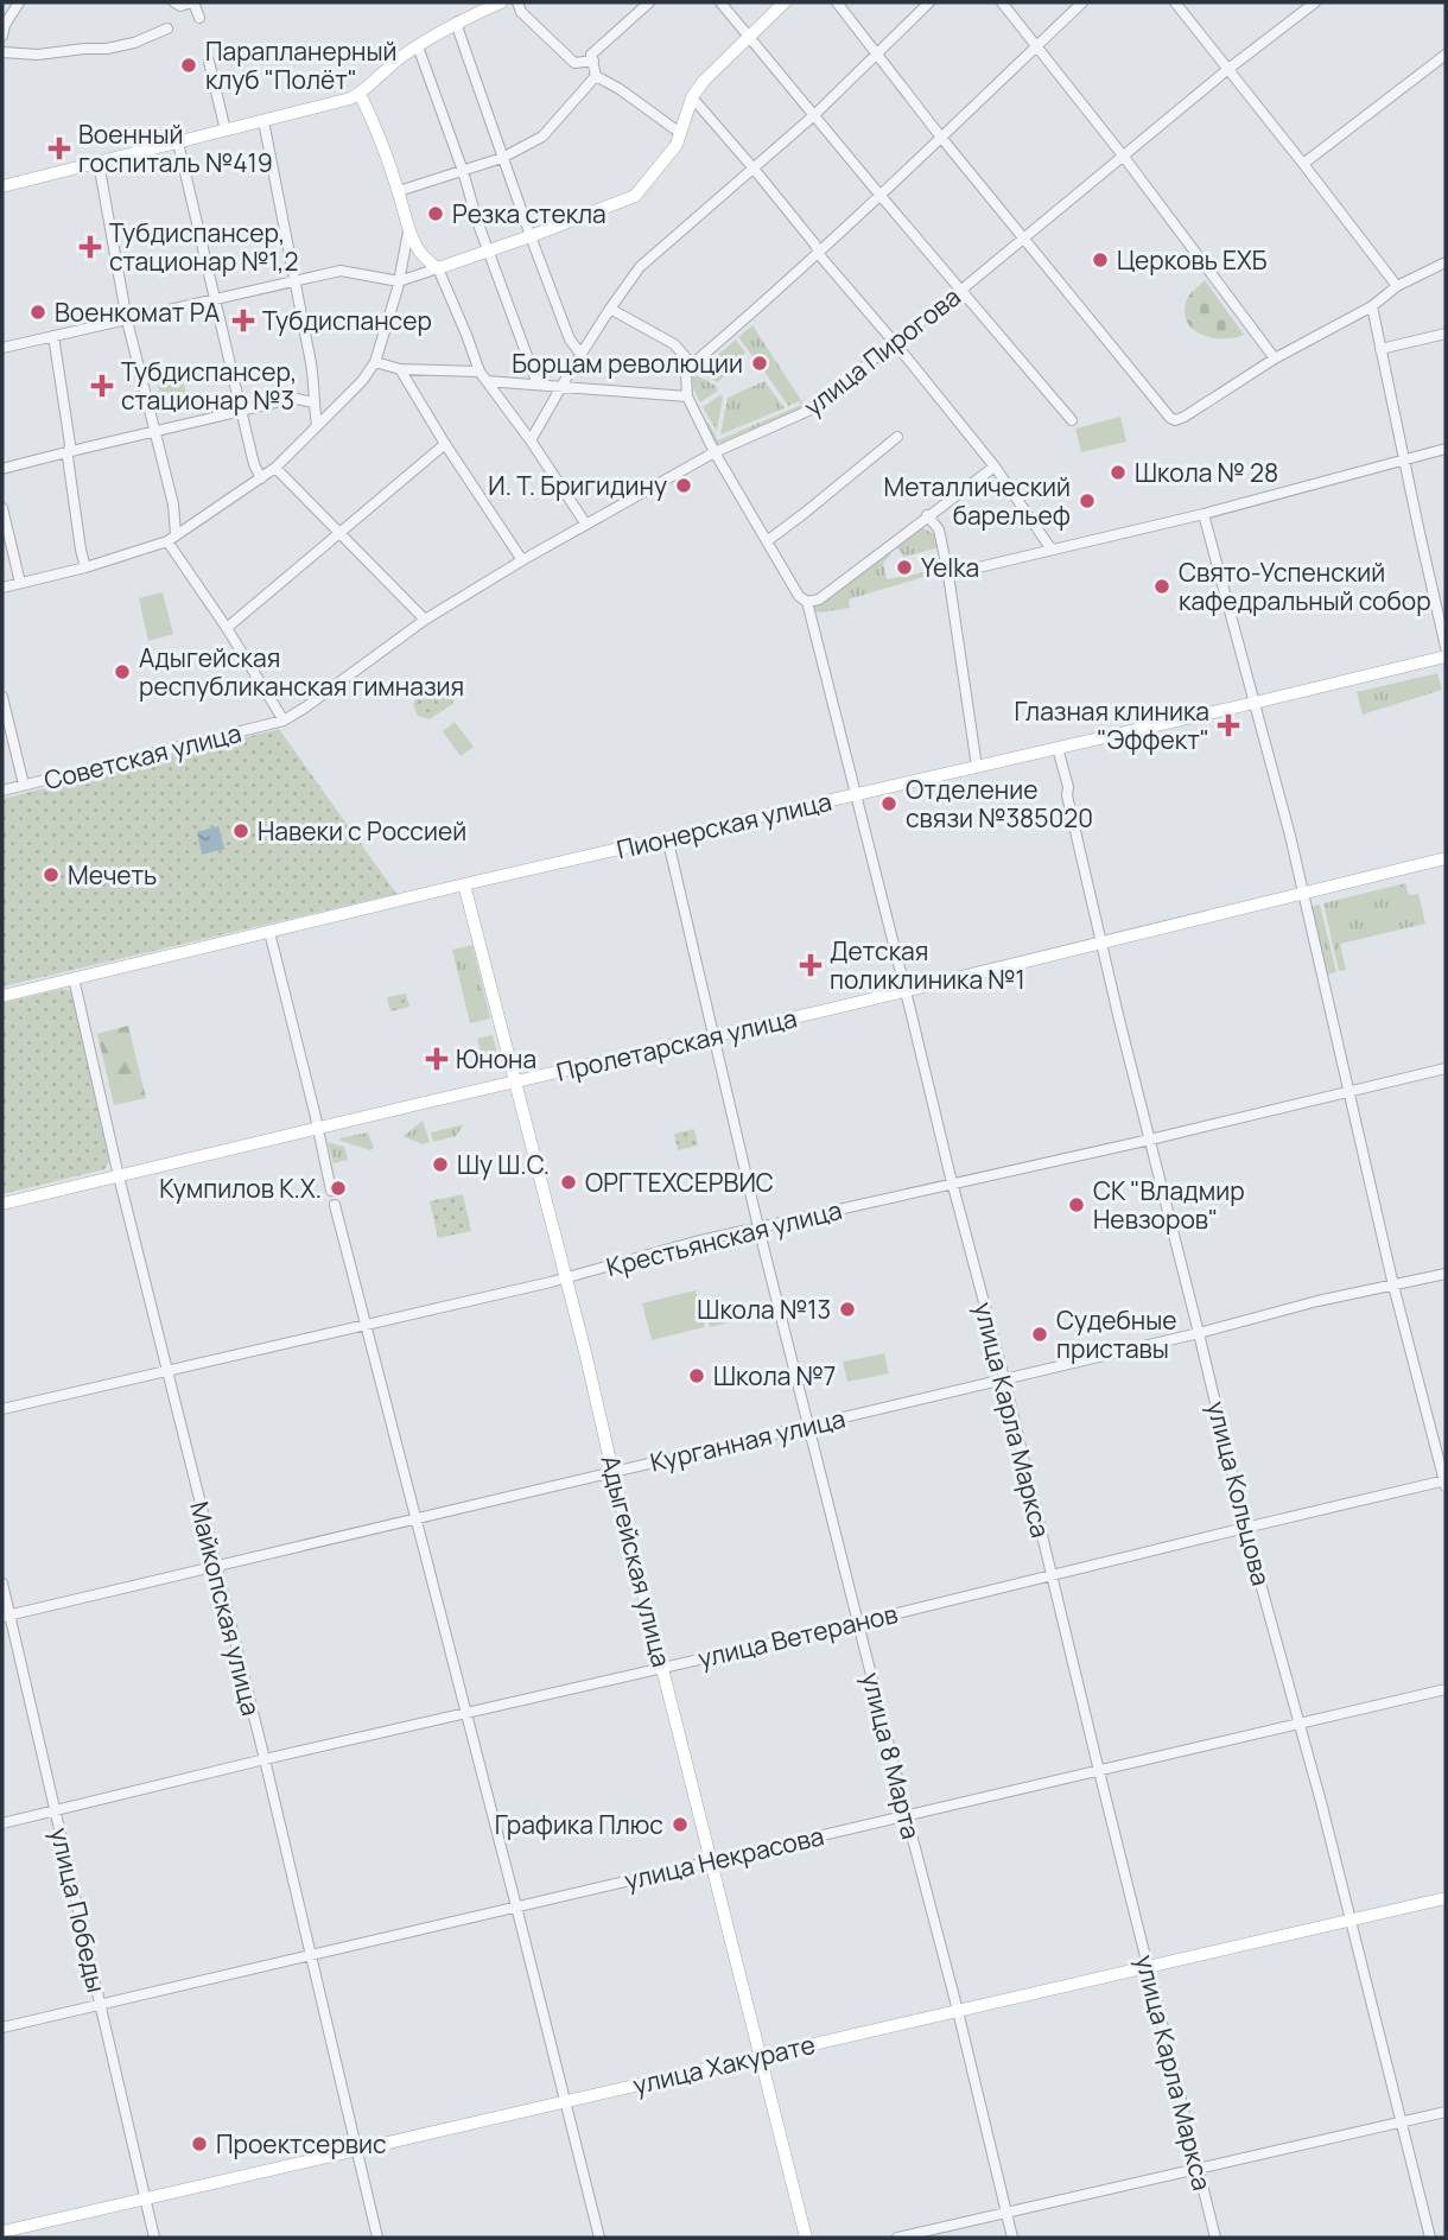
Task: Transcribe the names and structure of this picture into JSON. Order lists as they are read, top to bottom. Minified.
{"streets":{"main road":["Пионерская улица","Пролетарская улица","Адыгейская улица","улица Хакурате"],"street":["улица Пирогова","Советская улица","Крестьянская улица","улица Карла Маркса","Курганная улица","улица Кольцова","Майкопская улица","улица Ветеранов","улица 8 Марта","улица Некрасова","улица Победы"]},"crossings":[["улица Пирогова","Советская улица"],["Пионерская улица","улица Карла Маркса"],["Пионерская улица","улица Кольцова"],["Пионерская улица","Адыгейская улица"],["Пионерская улица","Майкопская улица"],["Пионерская улица","улица 8 Марта"],["Пролетарская улица","улица Карла Маркса"],["Пролетарская улица","улица Кольцова"],["Пролетарская улица","Адыгейская улица"],["Пролетарская улица","Майкопская улица"],["Пролетарская улица","улица 8 Марта"],["Крестьянская улица","улица Карла Маркса"],["Крестьянская улица","улица Кольцова"],["Крестьянская улица","Адыгейская улица"],["Крестьянская улица","Майкопская улица"],["Крестьянская улица","улица 8 Марта"],["улица Карла Маркса","Курганная улица"],["улица Карла Маркса","улица Ветеранов"],["улица Карла Маркса","улица Некрасова"],["улица Карла Маркса","улица Хакурате"],["Курганная улица","улица Кольцова"],["Курганная улица","Адыгейская улица"],["Курганная улица","Майкопская улица"],["Курганная улица","улица 8 Марта"],["Курганная улица","улица Победы"],["улица Кольцова","улица Ветеранов"],["улица Кольцова","улица Некрасова"],["улица Кольцова","улица Хакурате"],["Адыгейская улица","улица Ветеранов"],["Адыгейская улица","улица Некрасова"],["Адыгейская улица","улица Хакурате"],["Майкопская улица","улица Ветеранов"],["Майкопская улица","улица Некрасова"],["Майкопская улица","улица Хакурате"],["улица Ветеранов","улица 8 Марта"],["улица Ветеранов","улица Победы"],["улица 8 Марта","улица Некрасова"],["улица 8 Марта","улица Хакурате"],["улица Некрасова","улица Победы"],["улица Победы","улица Хакурате"]],"places":{"other":["Парапланерный клуб \"Полёт\"","Резка стекла","Церковь ЕХБ","Военкомат РА","Борцам революции","Школа № 28","И. Т. Бригидину","Металлический барельеф","Yelka","Свято-Успенский кафедральный собор","Адыгейская республиканская гимназия","Отделение связи №385020","Навеки с Россией","Мечеть","Шу Ш.С.","ОРГТЕХСЕРВИС","Кумпилов К.Х.","СК \"Владмир Невзоров\"","Школа №13","Судебные приставы","Школа №7","Графика Плюс","Проектсервис"],"health":["Военный госпиталь №419","Тубдиспансер, стационар №1,2","Тубдиспансер","Тубдиспансер, стационар №3","Глазная клиника \"Эффект\"","Детская поликлиника №1","Юнона"]}}
